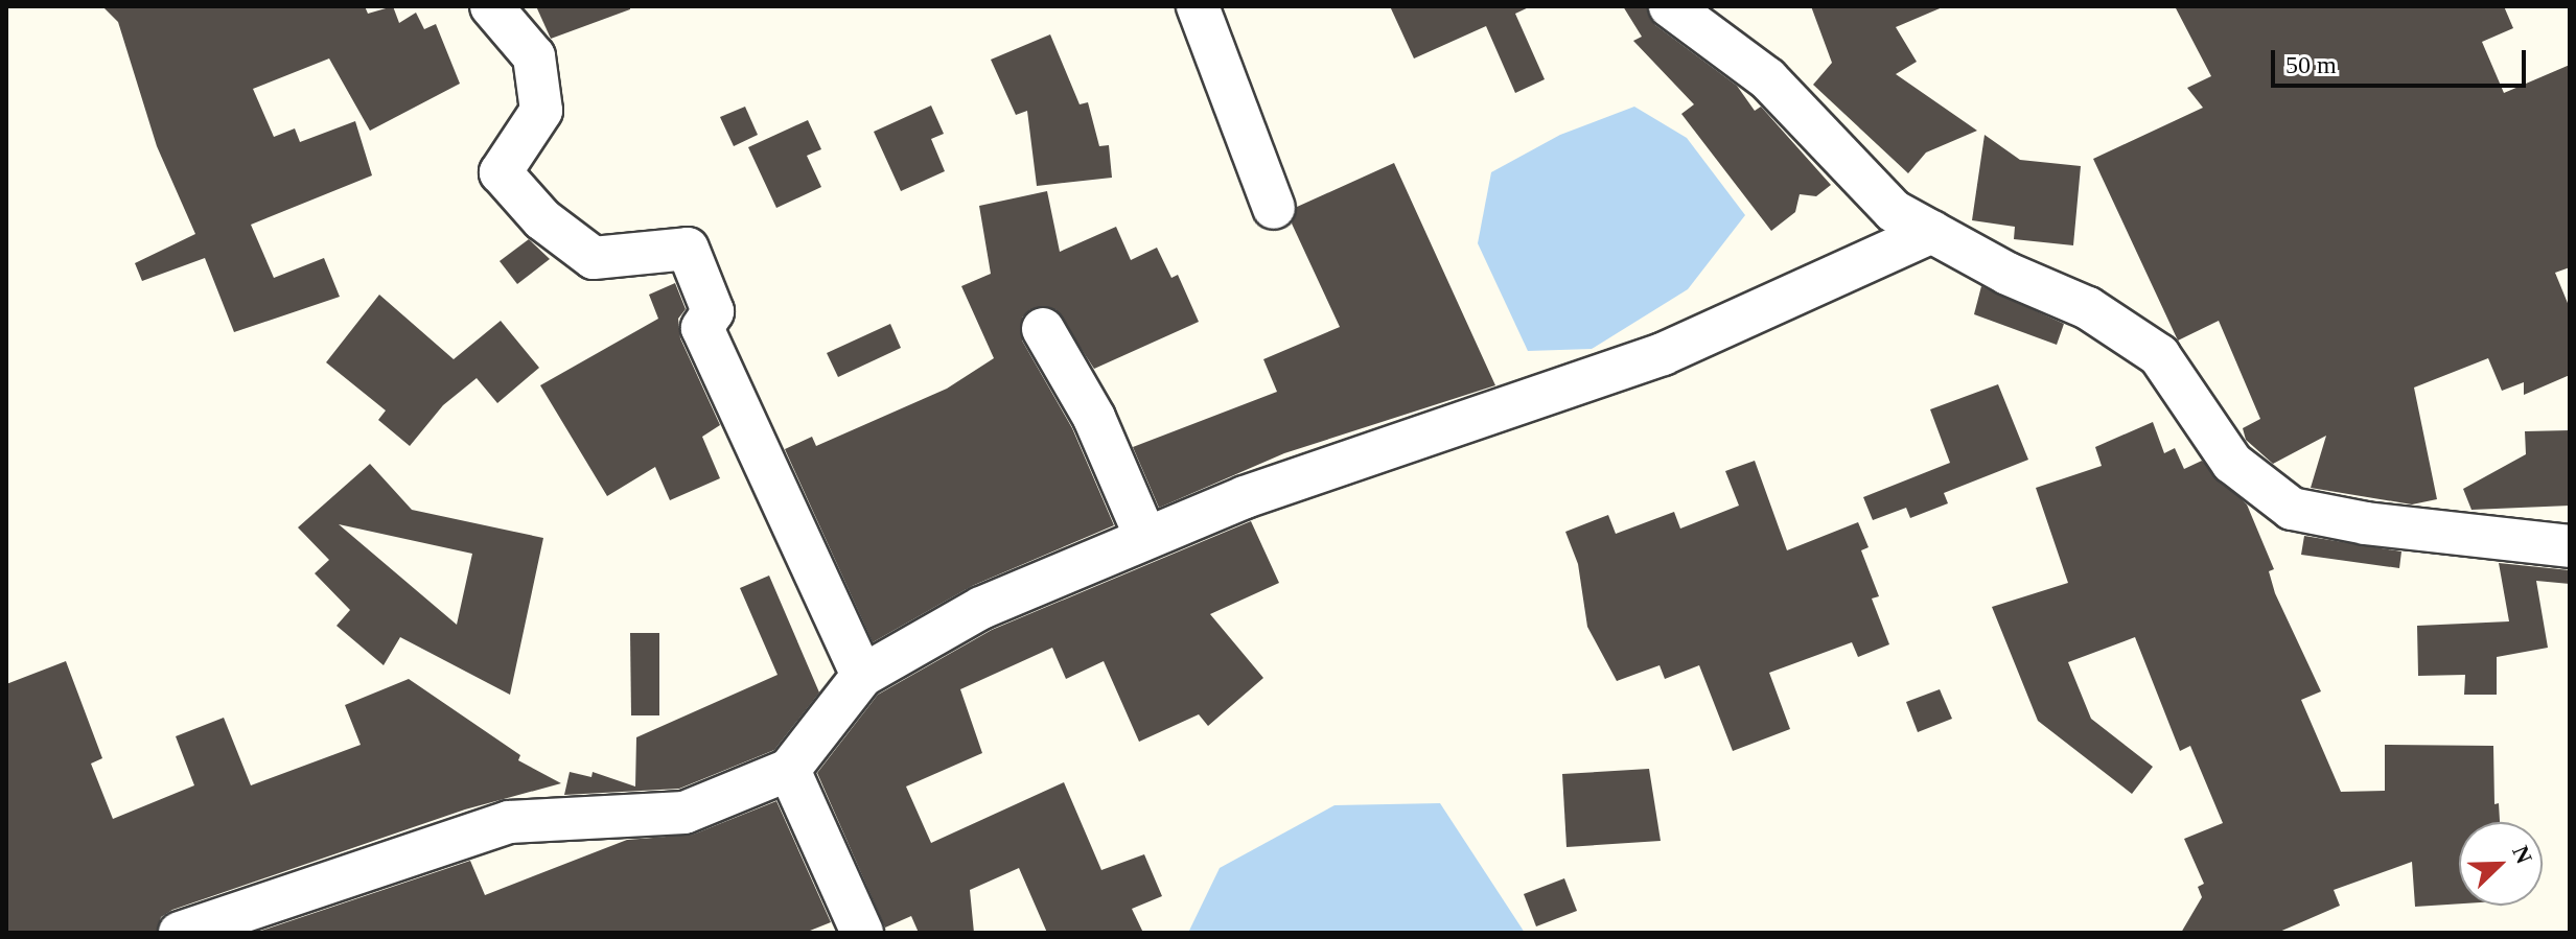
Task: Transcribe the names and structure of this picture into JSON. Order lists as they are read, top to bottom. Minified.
{"scale_bar":"50 m","north":"top right"}
